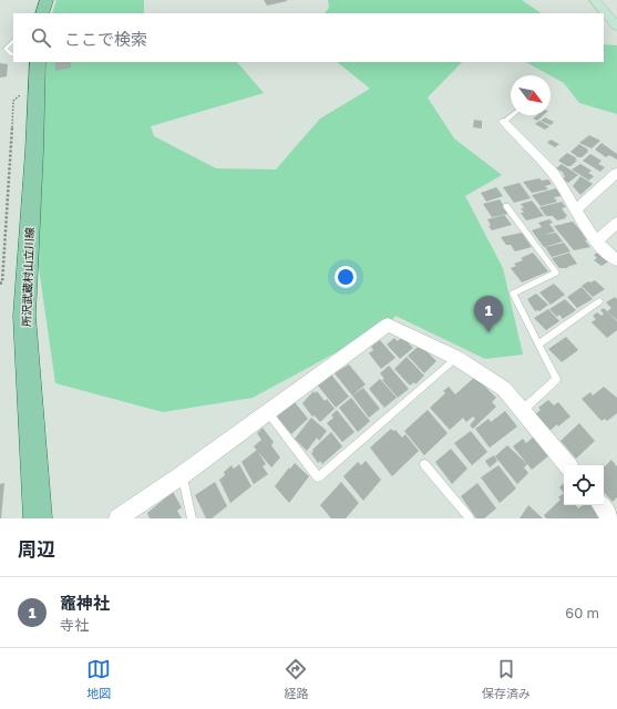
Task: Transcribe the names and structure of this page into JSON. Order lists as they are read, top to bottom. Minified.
{"streets":{"main road":["所沢武蔵村山立川線"]},"north":"bottom right","page":{"search":"ここで検索","pins":"1","heading":"周辺","list":[{"mark":"1","name":"竈神社","note":"寺社","value":"60 m"}],"nav":["地図","経路","保存済み"]}}
